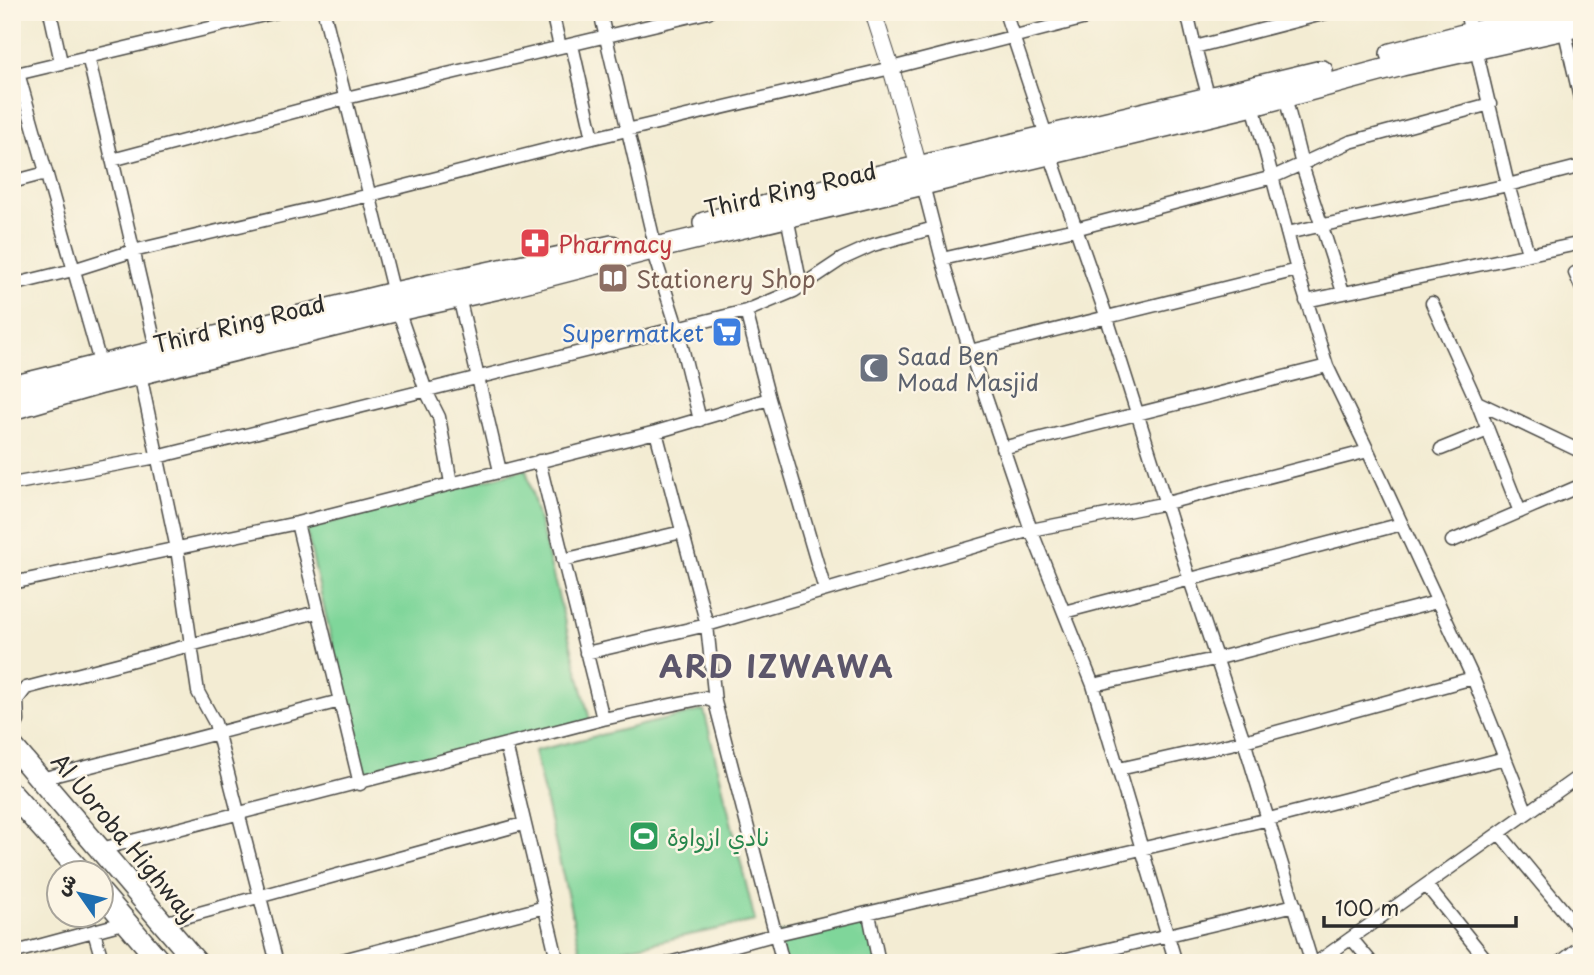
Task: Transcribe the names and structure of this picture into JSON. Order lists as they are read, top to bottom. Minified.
{"streets":{"highway":["Third Ring Road","Al Uoroba Highway"]},"districts":["ARD IZWAWA"],"places":{"pharmacy":["Pharmacy"],"library":["Stationery Shop"],"supermarket":["Supermatket"],"mosque":["Saad Ben Moad Masjid"],"sports":["نادي ازواوة"]},"scale_bar":"100 m","north":"top left"}
